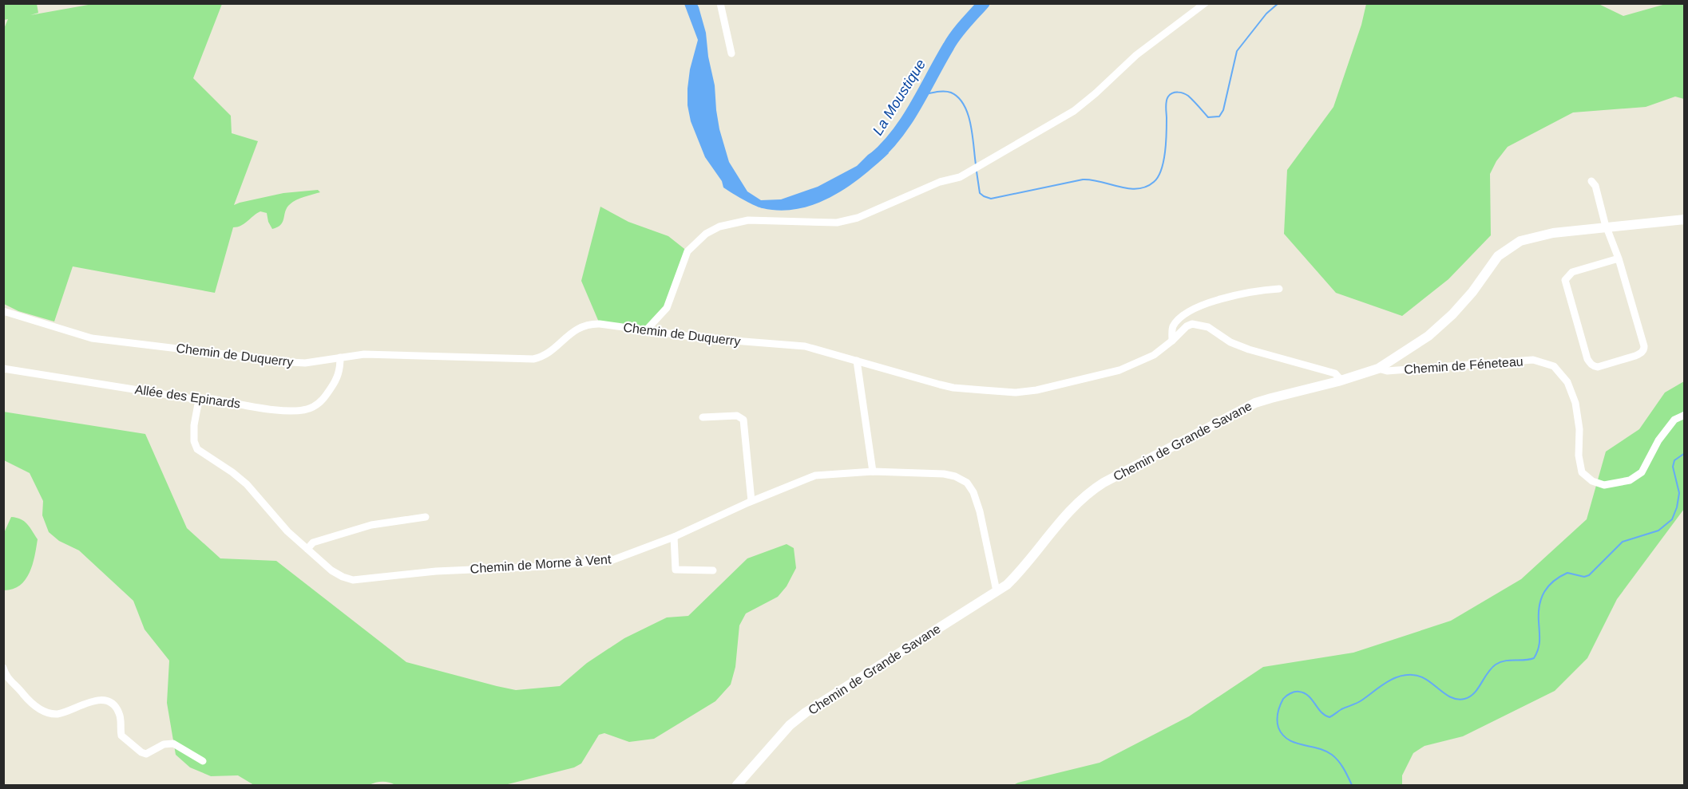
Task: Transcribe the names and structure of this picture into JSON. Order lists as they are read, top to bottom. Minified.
{"streets":{"street":["Chemin de Duquerry","Chemin de Féneteau","Allée des Epinards","Chemin de Grande Savane","Chemin de Morne à Vent"]},"crossings":[["Chemin de Duquerry","Allée des Epinards"],["Chemin de Duquerry","Chemin de Grande Savane"],["Chemin de Féneteau","Chemin de Grande Savane"],["Allée des Epinards","Chemin de Morne à Vent"],["Chemin de Grande Savane","Chemin de Morne à Vent"]],"water":["La Moustique"]}
